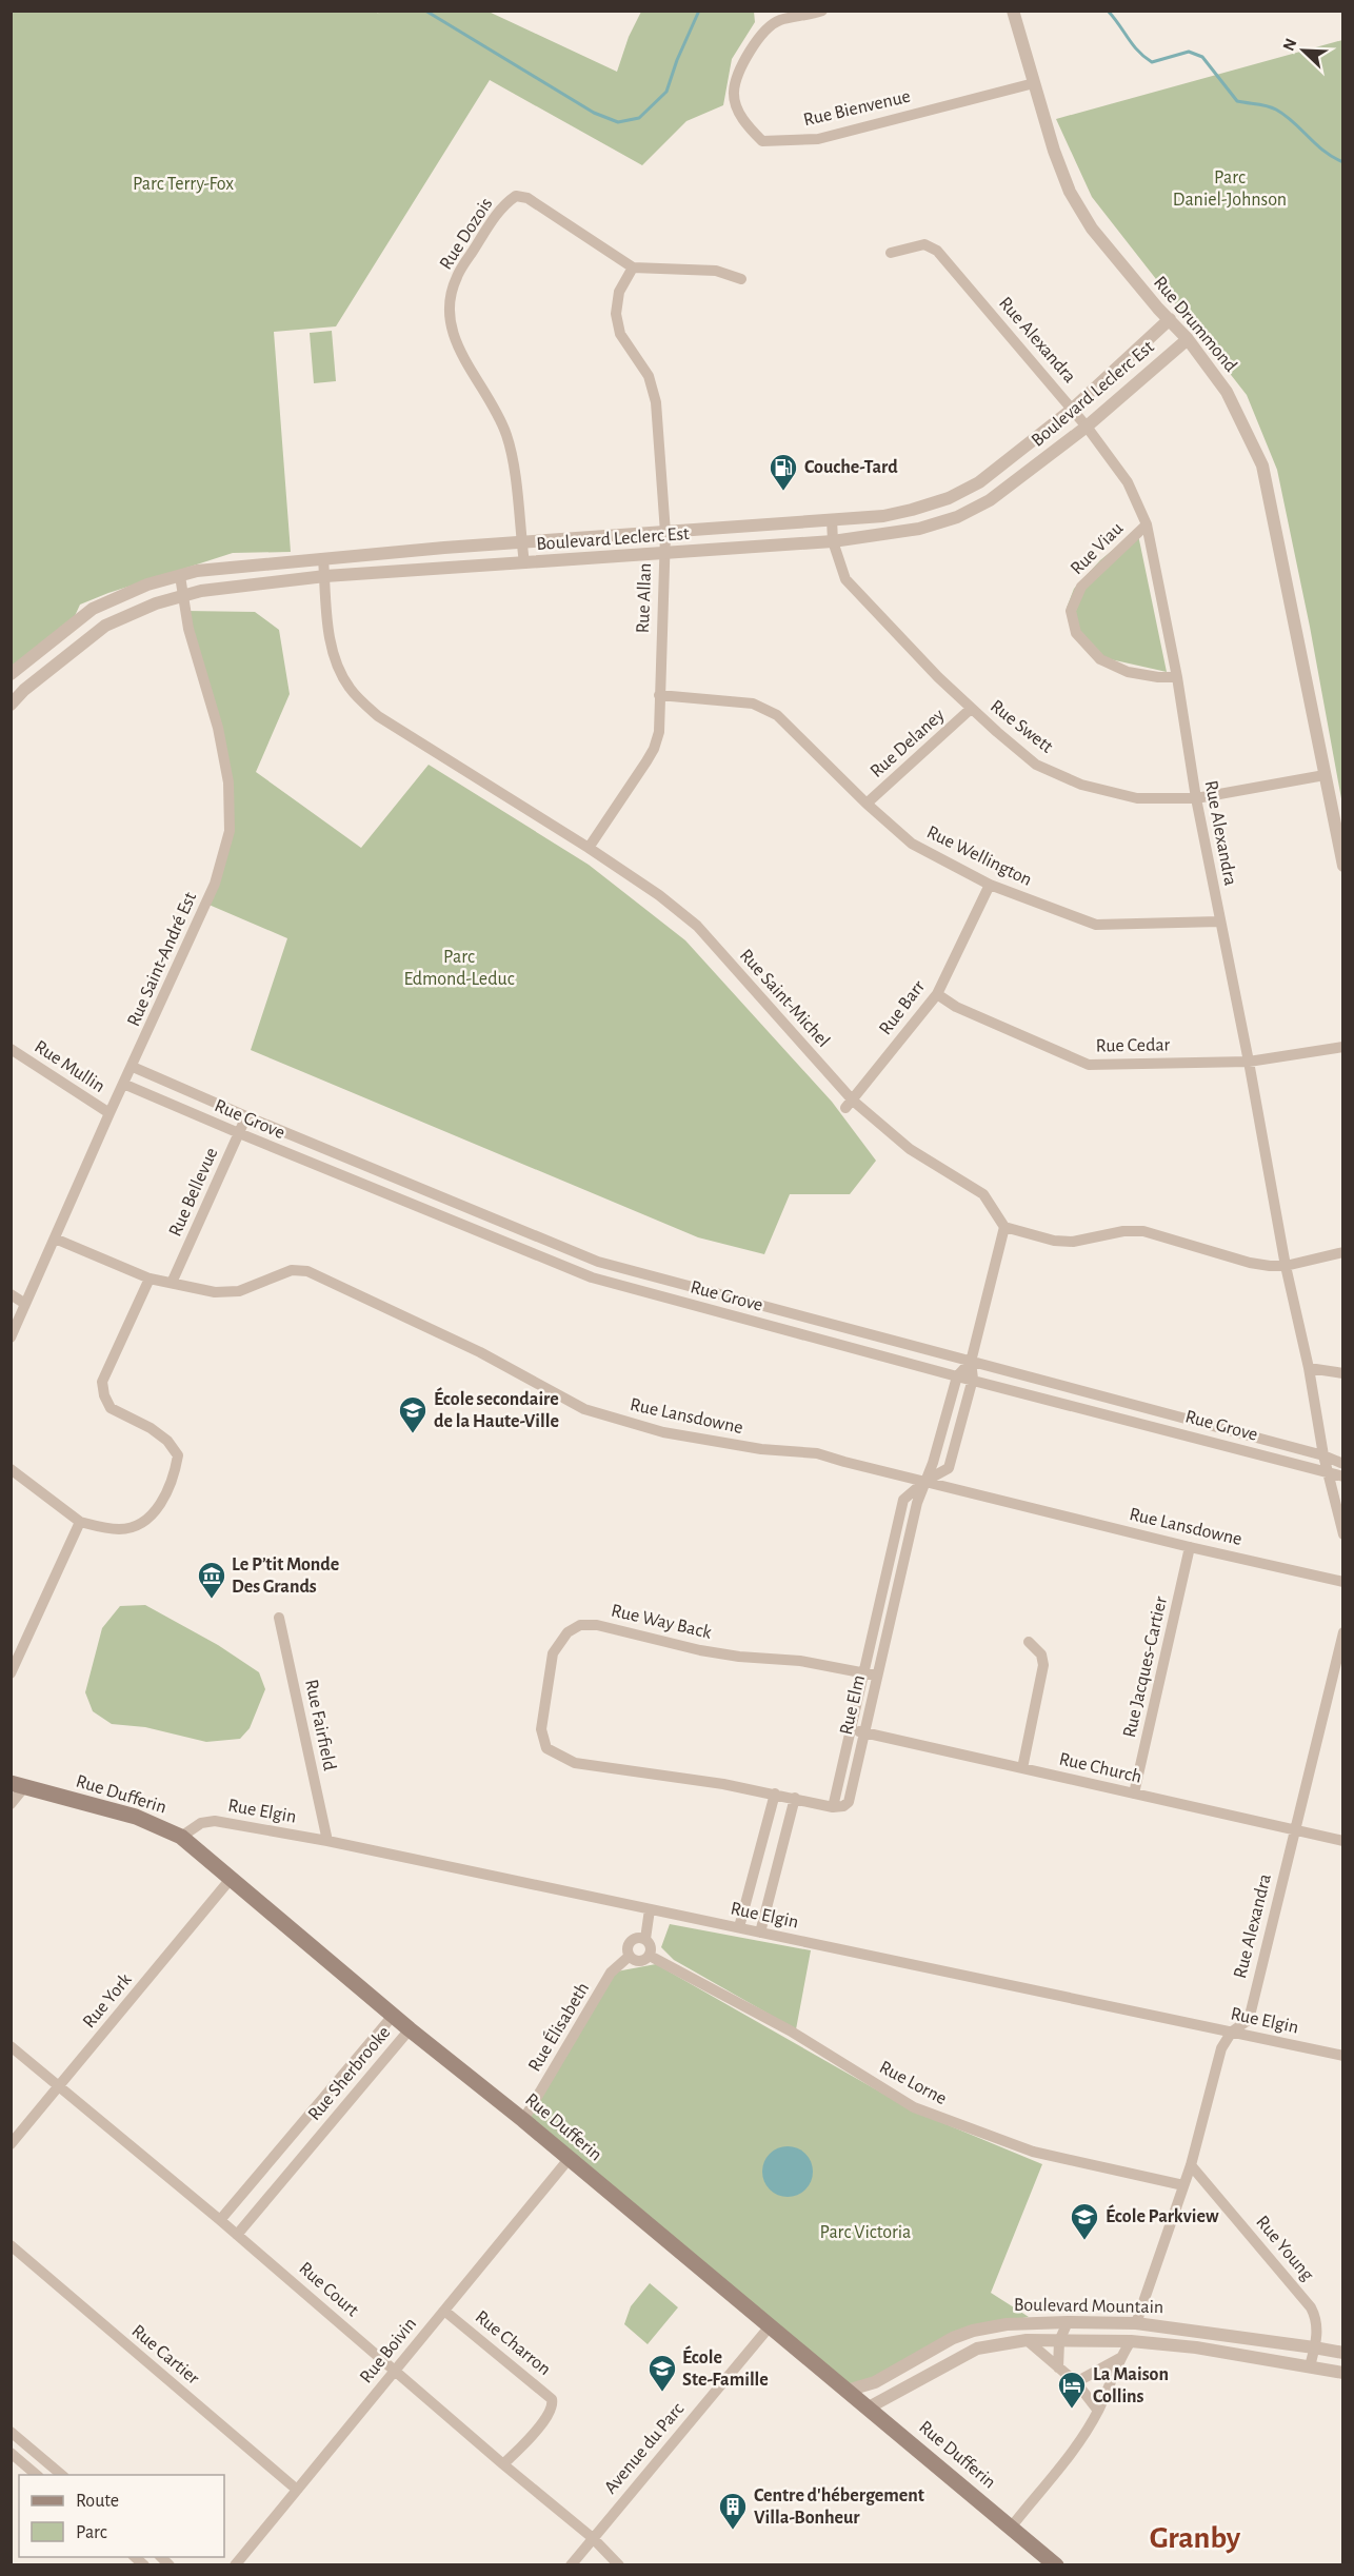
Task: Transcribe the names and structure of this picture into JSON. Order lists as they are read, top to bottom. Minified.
{"streets":{"main road":["Rue Dufferin"],"street":["Rue Bienvenue","Rue Dozois","Rue Drummond","Rue Alexandra","Boulevard Leclerc Est","Rue Viau","Rue Allan","Rue Swett","Rue Delaney","Rue Wellington","Rue Saint-André Est","Rue Saint-Michel","Rue Barr","Rue Cedar","Rue Mullin","Rue Grove","Rue Bellevue","Rue Lansdowne","Rue Way Back","Rue Jacques-Cartier","Rue Elm","Rue Fairfield","Rue Church","Rue Elgin","Rue York","Rue Élisabeth","Rue Sherbrooke","Rue Lorne","Rue Young","Rue Court","Boulevard Mountain","Rue Charron","Rue Boivin","Rue Cartier","Avenue du Parc"]},"crossings":[["Rue Bienvenue","Rue Drummond"],["Rue Dozois","Boulevard Leclerc Est"],["Rue Dozois","Rue Allan"],["Rue Drummond","Boulevard Leclerc Est"],["Rue Drummond","Rue Swett"],["Rue Alexandra","Boulevard Leclerc Est"],["Rue Alexandra","Rue Viau"],["Rue Alexandra","Rue Swett"],["Rue Alexandra","Rue Wellington"],["Rue Alexandra","Rue Cedar"],["Rue Alexandra","Rue Grove"],["Rue Alexandra","Rue Church"],["Rue Alexandra","Rue Elgin"],["Rue Alexandra","Rue Lorne"],["Rue Alexandra","Rue Young"],["Rue Alexandra","Boulevard Mountain"],["Boulevard Leclerc Est","Rue Allan"],["Boulevard Leclerc Est","Rue Swett"],["Boulevard Leclerc Est","Rue Saint-André Est"],["Boulevard Leclerc Est","Rue Saint-Michel"],["Rue Allan","Rue Wellington"],["Rue Allan","Rue Saint-Michel"],["Rue Swett","Rue Delaney"],["Rue Delaney","Rue Wellington"],["Rue Wellington","Rue Barr"],["Rue Saint-André Est","Rue Mullin"],["Rue Saint-André Est","Rue Grove"],["Rue Saint-André Est","Rue Lansdowne"],["Rue Saint-Michel","Rue Barr"],["Rue Saint-Michel","Rue Elm"],["Rue Barr","Rue Cedar"],["Rue Grove","Rue Bellevue"],["Rue Grove","Rue Elm"],["Rue Bellevue","Rue Lansdowne"],["Rue Lansdowne","Rue Jacques-Cartier"],["Rue Lansdowne","Rue Elm"],["Rue Way Back","Rue Elm"],["Rue Jacques-Cartier","Rue Church"],["Rue Elm","Rue Church"],["Rue Fairfield","Rue Elgin"],["Rue Dufferin","Rue Elgin"],["Rue Dufferin","Rue York"],["Rue Dufferin","Rue Élisabeth"],["Rue Dufferin","Rue Sherbrooke"],["Rue Dufferin","Boulevard Mountain"],["Rue Dufferin","Rue Boivin"],["Rue Dufferin","Avenue du Parc"],["Rue York","Rue Court"],["Rue Élisabeth","Rue Lorne"],["Rue Sherbrooke","Rue Court"],["Rue Young","Boulevard Mountain"],["Rue Court","Rue Charron"],["Rue Court","Rue Boivin"],["Rue Court","Avenue du Parc"],["Rue Charron","Rue Boivin"],["Rue Boivin","Rue Cartier"]],"districts":["Granby"],"parks":["Parc Daniel-Johnson","Parc Terry-Fox","Parc Edmond-Leduc","Parc Victoria"],"places":{"fuel station":["Couche-Tard"],"school or university":["École secondaire de la Haute-Ville","École Parkview","École Ste-Famille"],"museum":["Le P’tit Monde Des Grands"],"hotel":["La Maison Collins"],"building":["Centre d'hébergement Villa-Bonheur"]},"legend":["Route","Parc"],"north":"top left"}
